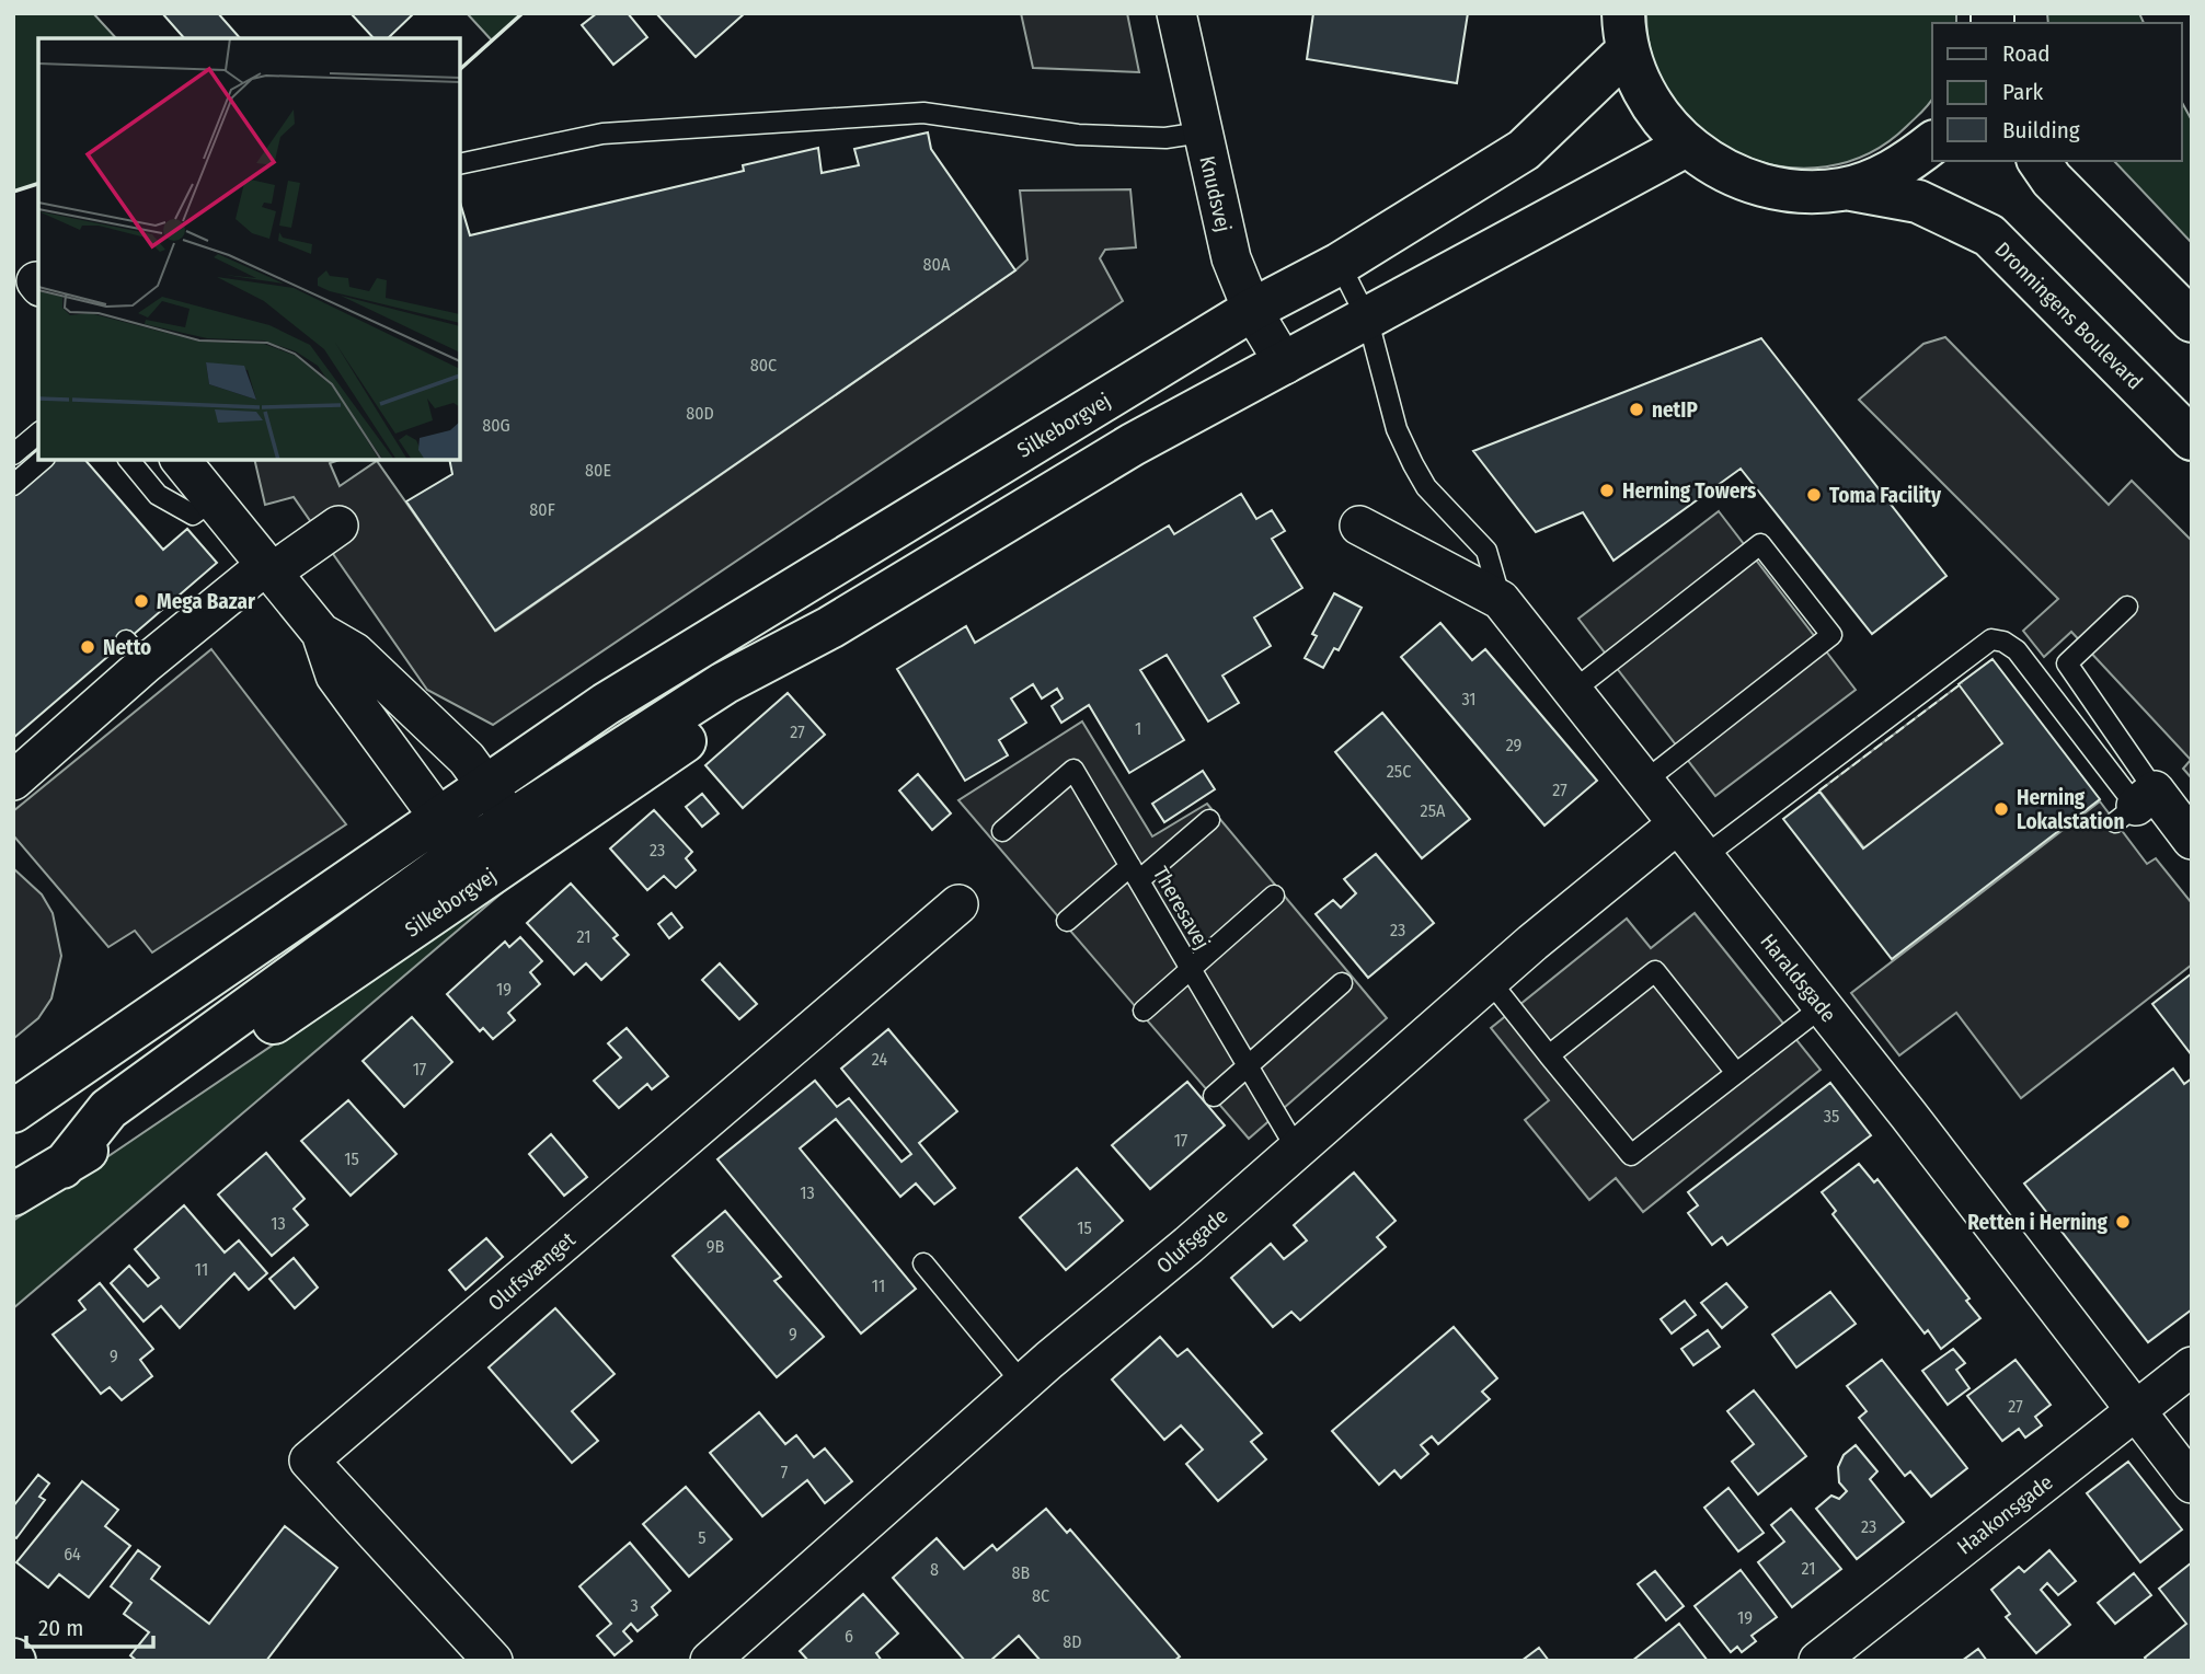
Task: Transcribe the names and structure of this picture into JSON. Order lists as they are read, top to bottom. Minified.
{"streets":{"main road":["Dronningens Boulevard","Silkeborgvej"],"street":["Knudsvej","Haraldsgade","Olufsgade","Olufsvænget","Haakonsgade"],"lane":["Theresavej"]},"crossings":[["Knudsvej","Silkeborgvej"],["Theresavej","Olufsgade"],["Haraldsgade","Olufsgade"],["Haraldsgade","Haakonsgade"]],"places":["netIP","Herning Towers","Toma Facility","Mega Bazar","Netto","Herning Lokalstation","Retten i Herning"],"house_numbers":["80A","80C","80D","80G","80E","80F","31","1","27","29","25C","27","25A","23","23","21","19","24","17","35","17","15","13","13","15","9B","11","11","9","9","27","7","23","5","64","21","8","8B","8C","3","19","6","8D"],"legend":["Road","Park","Building"],"scale_bar":"20 m"}
